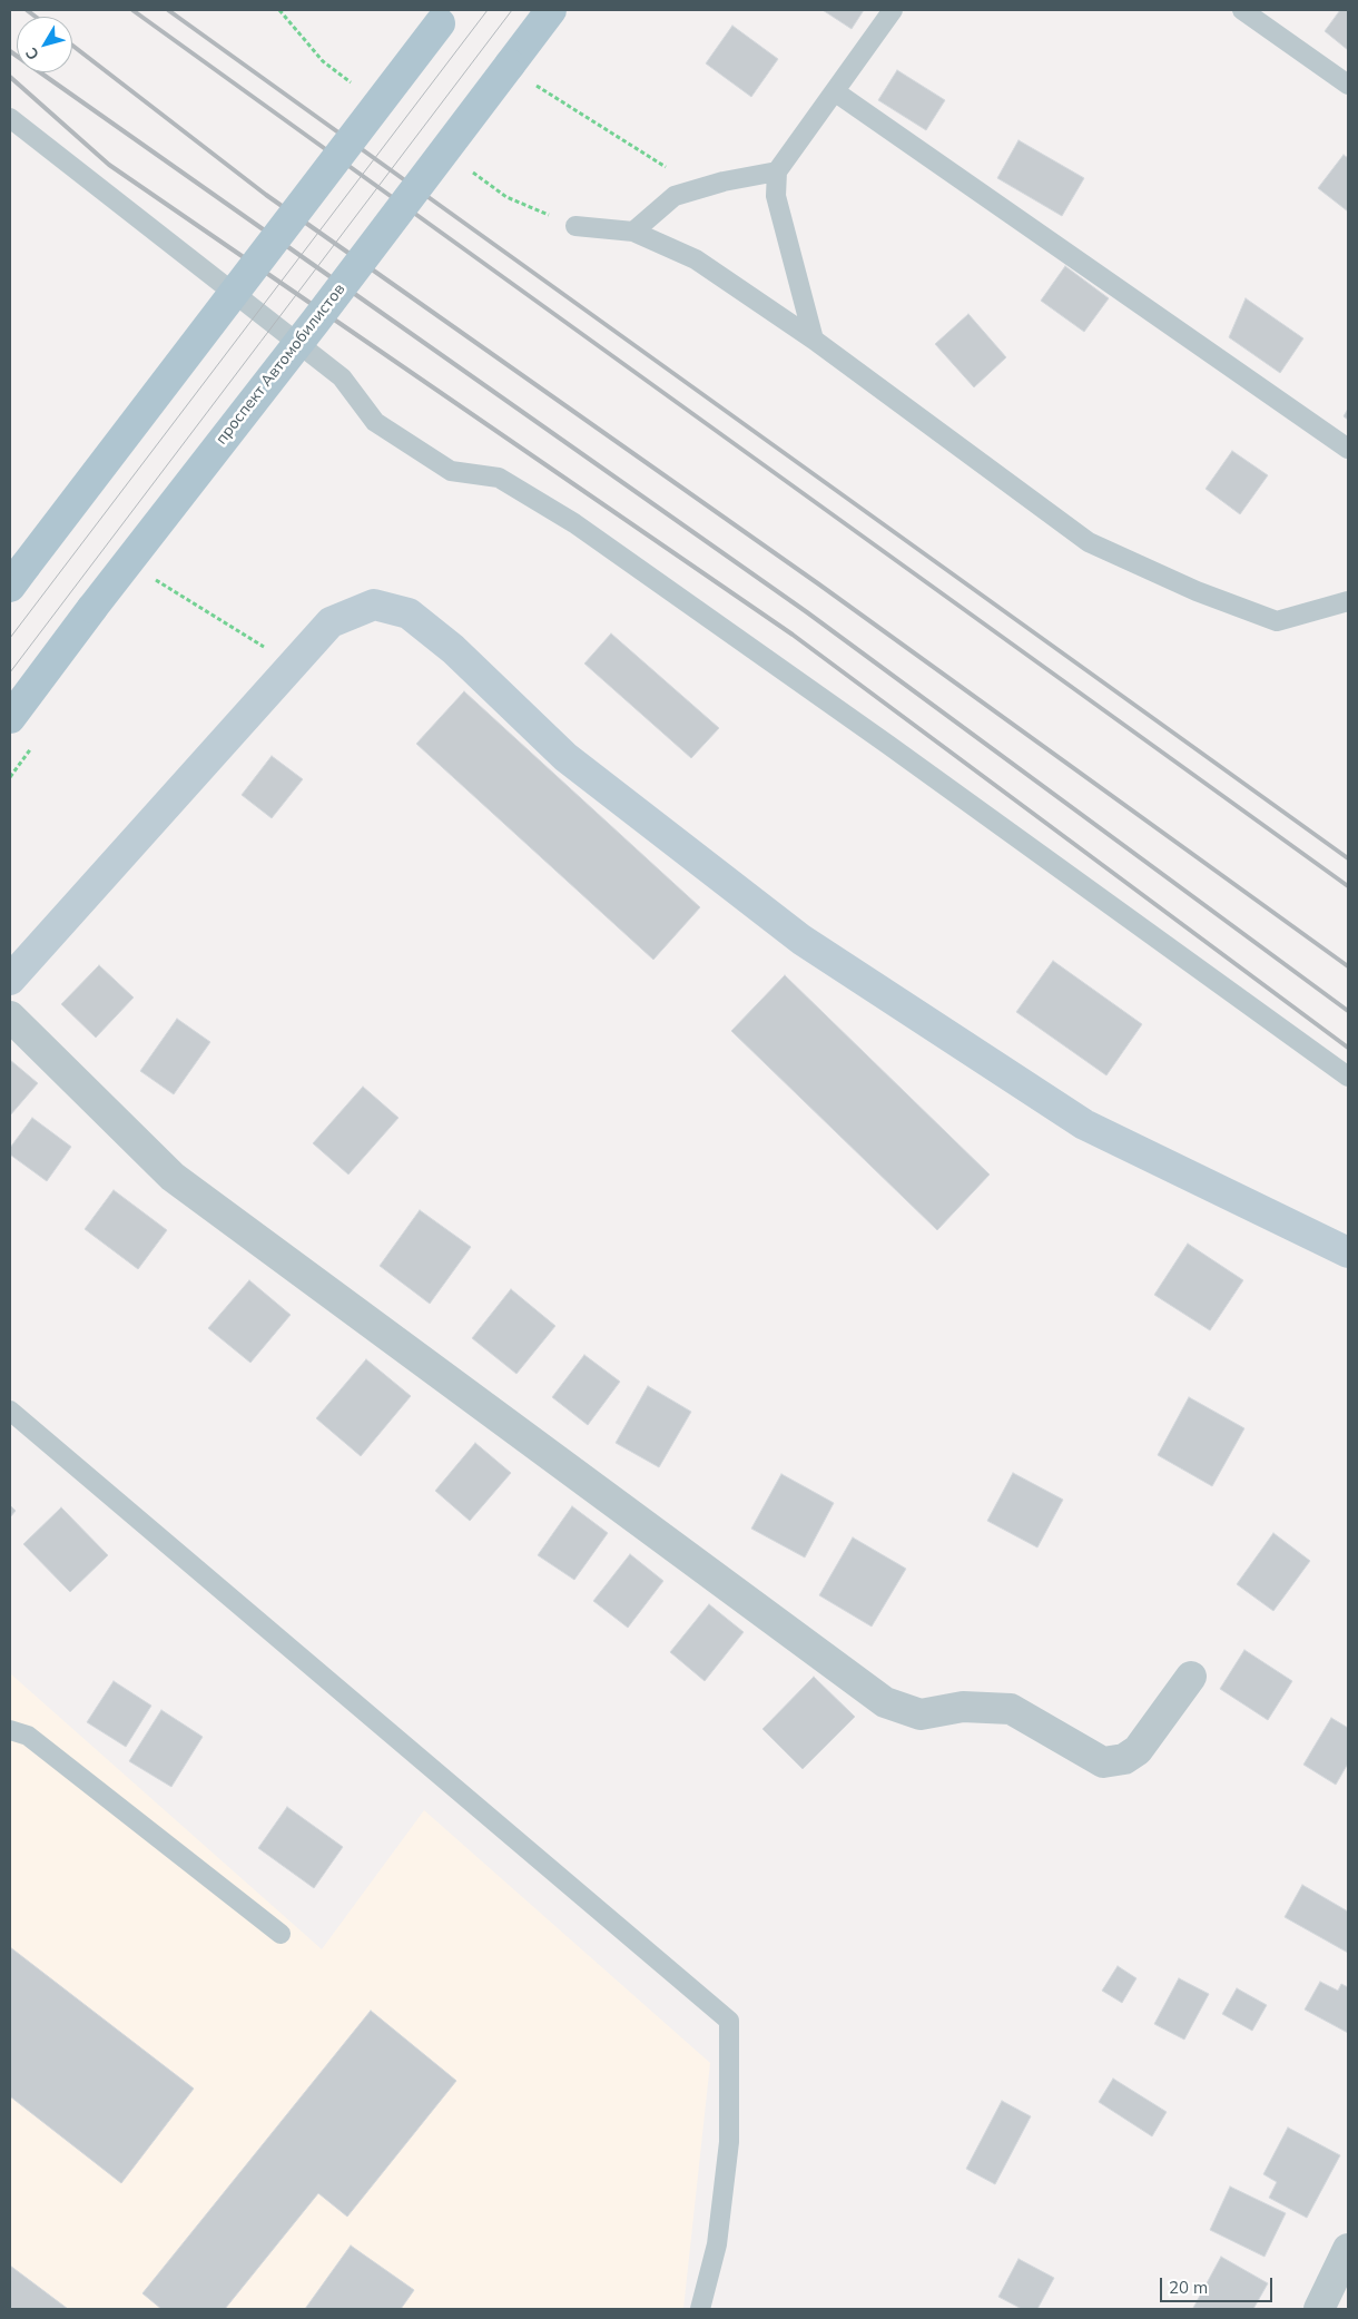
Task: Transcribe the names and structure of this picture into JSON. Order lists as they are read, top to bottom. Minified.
{"streets":{"main road":["проспект Автомобилистов"]},"scale_bar":"20 m","north":"bottom left"}
